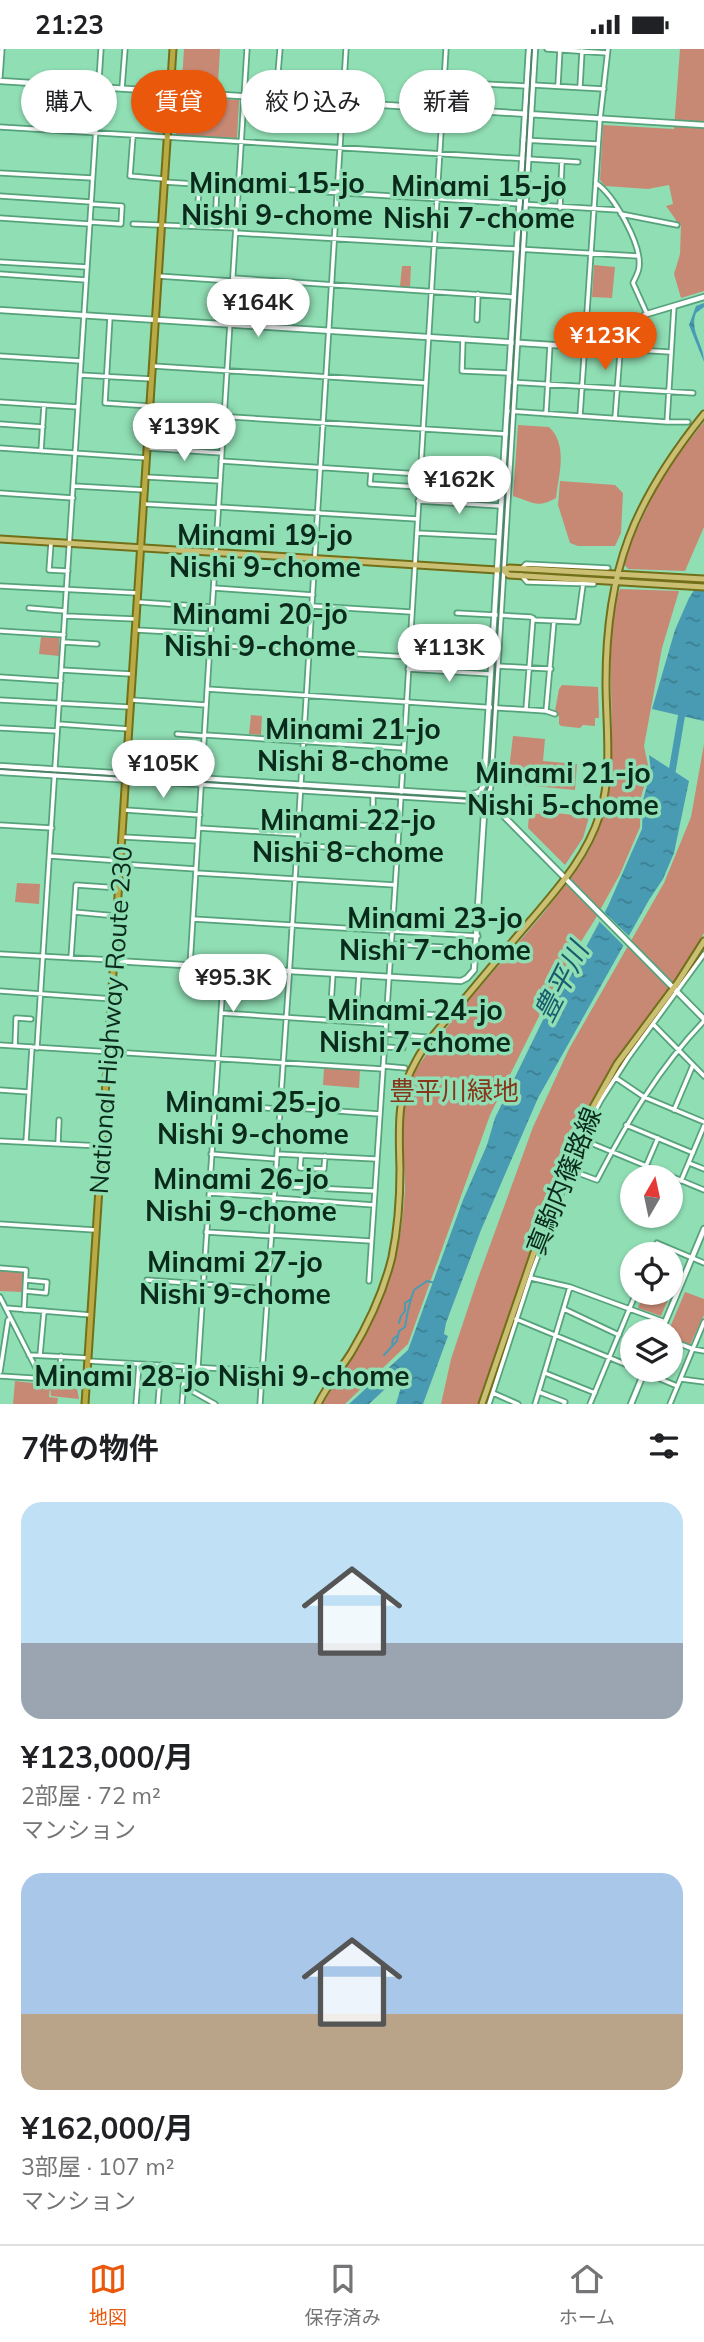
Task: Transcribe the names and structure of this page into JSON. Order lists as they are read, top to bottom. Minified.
{"streets":{"highway":["National Highway Route 230"],"main road":["真駒内篠路線"]},"districts":["Minami 15-jo Nishi 9-chome","Minami 15-jo Nishi 7-chome","Minami 19-jo Nishi 9-chome","Minami 20-jo Nishi 9-chome","Minami 21-jo Nishi 8-chome","Minami 21-jo Nishi 5-chome","Minami 22-jo Nishi 8-chome","Minami 23-jo Nishi 7-chome","Minami 24-jo Nishi 7-chome","Minami 25-jo Nishi 9-chome","Minami 26-jo Nishi 9-chome","Minami 27-jo Nishi 9-chome","Minami 28-jo Nishi 9-chome"],"water":["豊平川"],"parks":["豊平川緑地"],"north":"top","page":{"status":"21:23","chip":["購入","賃貸","絞り込み","新着"],"price":["¥164K","¥123K","¥139K","¥162K","¥113K","¥105K","¥95.3K"],"heading":"7件の物件","list":[{"name":"¥123,000/月","note":"2部屋 · 72 m² · マンション"},{"name":"¥162,000/月","note":"3部屋 · 107 m² · マンション"}],"tabs":["地図","保存済み","ホーム"]}}
